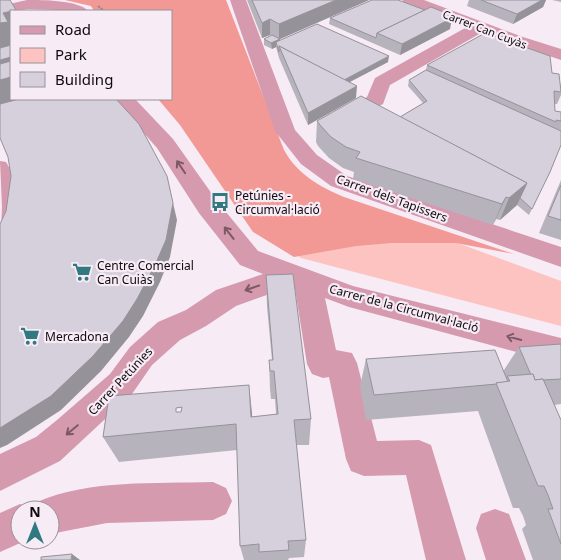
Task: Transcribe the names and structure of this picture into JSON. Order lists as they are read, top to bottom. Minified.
{"streets":{"street":["Carrer Can Cuyàs","Carrer dels Tapissers","Carrer de la Circumval·lació","Carrer Petúnies"]},"crossings":[["Carrer de la Circumval·lació","Carrer Petúnies"]],"one_way":["Carrer de la Circumval·lació","Carrer Petúnies"],"places":{"bus stop":["Petúnies - Circumval·lació"],"supermarket":["Centre Comercial Can Cuiàs","Mercadona"]},"legend":["Road","Park","Building"],"north":"top"}
